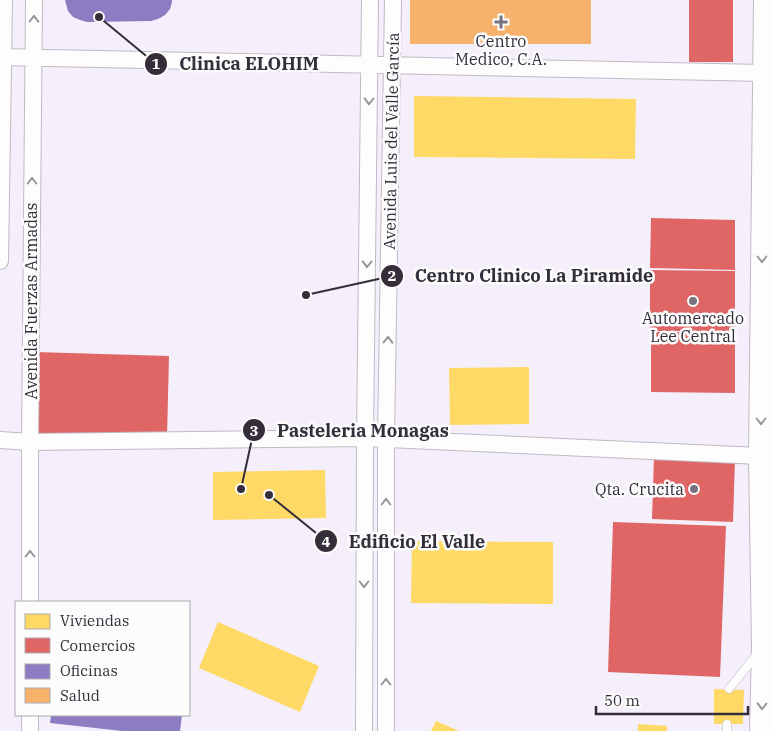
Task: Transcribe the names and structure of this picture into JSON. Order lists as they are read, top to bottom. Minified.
{"streets":{"street":["Avenida Luis del Valle García","Avenida Fuerzas Armadas"]},"places":{"other":["Clinica ELOHIM","Centro Clinico La Piramide","Automercado Lee Central","Pasteleria Monagas","Qta. Crucita","Edificio El Valle"],"health":["Centro Medico, C.A."]},"legend":["Viviendas","Comercios","Oficinas","Salud"],"scale_bar":"50 m"}
